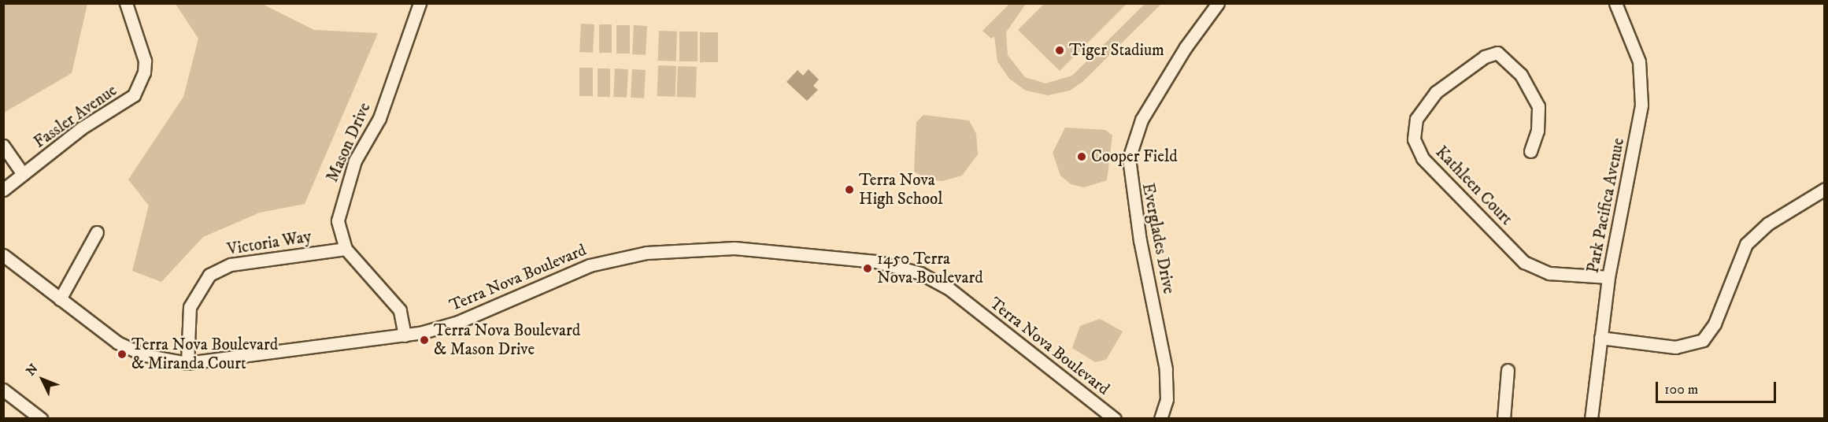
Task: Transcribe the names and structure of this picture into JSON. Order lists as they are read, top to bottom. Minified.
{"streets":{"street":["Fassler Avenue","Mason Drive","Kathleen Court","Park Pacifica Avenue","Everglades Drive","Victoria Way","Terra Nova Boulevard"]},"crossings":[["Mason Drive","Victoria Way"],["Mason Drive","Terra Nova Boulevard"],["Kathleen Court","Park Pacifica Avenue"],["Victoria Way","Terra Nova Boulevard"]],"places":["Tiger Stadium","Cooper Field","Terra Nova High School","1450 Terra Nova Boulevard","Terra Nova Boulevard & Mason Drive","Terra Nova Boulevard & Miranda Court"],"scale_bar":"100 m","north":"top left"}
